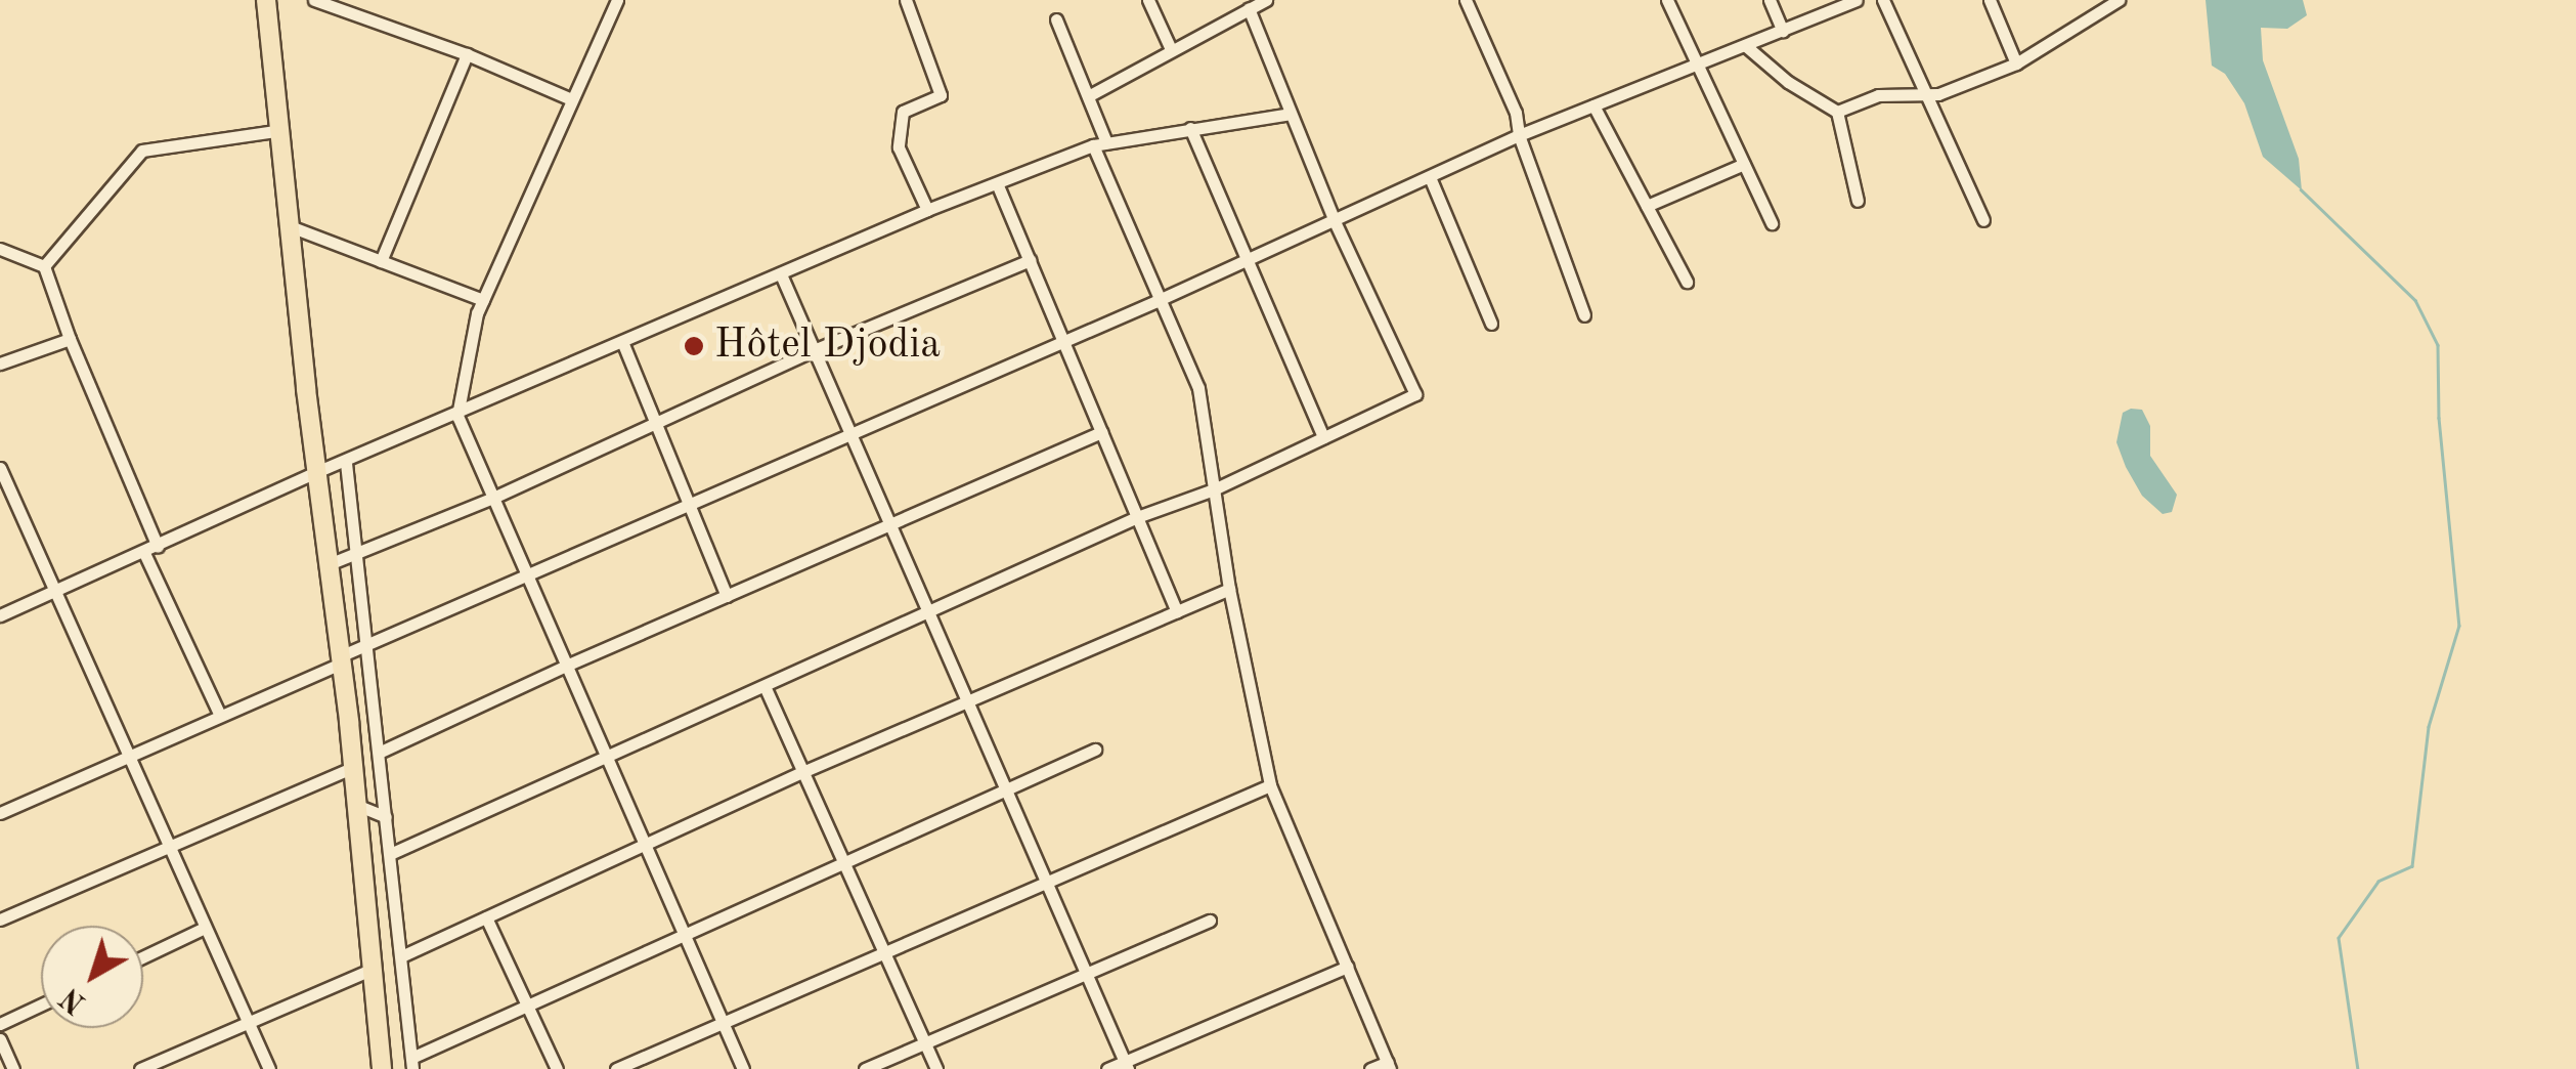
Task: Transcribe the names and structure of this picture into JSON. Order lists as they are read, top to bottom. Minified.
{"places":["Hôtel Djodia"],"north":"bottom left"}
